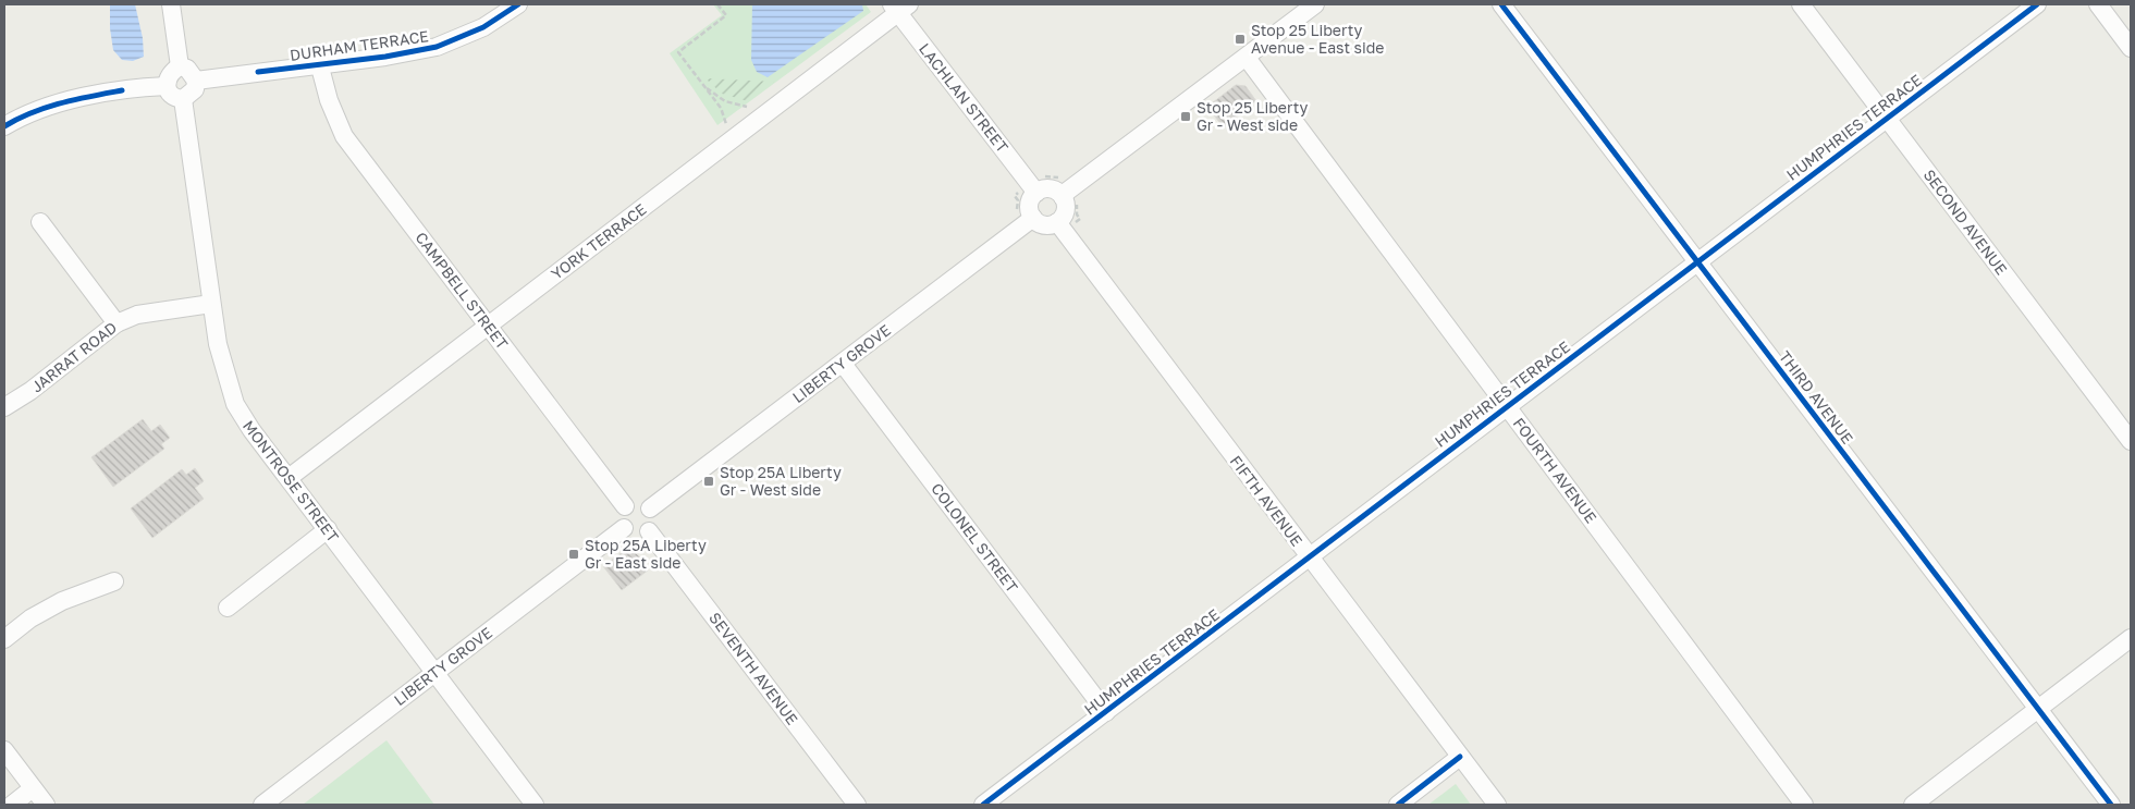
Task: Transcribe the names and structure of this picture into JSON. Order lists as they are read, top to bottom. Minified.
{"streets":{"street":["DURHAM TERRACE","LACHLAN STREET","HUMPHRIES TERRACE","SECOND AVENUE","YORK TERRACE","CAMPBELL STREET","JARRAT ROAD","LIBERTY GROVE","THIRD AVENUE","FOURTH AVENUE","MONTROSE STREET","FIFTH AVENUE","COLONEL STREET","SEVENTH AVENUE"]},"crossings":[["DURHAM TERRACE","CAMPBELL STREET"],["DURHAM TERRACE","MONTROSE STREET"],["LACHLAN STREET","YORK TERRACE"],["LACHLAN STREET","LIBERTY GROVE"],["LACHLAN STREET","FIFTH AVENUE"],["HUMPHRIES TERRACE","SECOND AVENUE"],["HUMPHRIES TERRACE","THIRD AVENUE"],["HUMPHRIES TERRACE","FOURTH AVENUE"],["HUMPHRIES TERRACE","FIFTH AVENUE"],["HUMPHRIES TERRACE","COLONEL STREET"],["YORK TERRACE","CAMPBELL STREET"],["YORK TERRACE","MONTROSE STREET"],["CAMPBELL STREET","LIBERTY GROVE"],["CAMPBELL STREET","SEVENTH AVENUE"],["JARRAT ROAD","MONTROSE STREET"],["LIBERTY GROVE","MONTROSE STREET"],["LIBERTY GROVE","FIFTH AVENUE"],["LIBERTY GROVE","COLONEL STREET"],["LIBERTY GROVE","SEVENTH AVENUE"]],"places":{"transit":["Stop 25 Liberty Avenue - East side","Stop 25 Liberty Gr - West side","Stop 25A Liberty Gr - West side","Stop 25A Liberty Gr - East side"]}}
